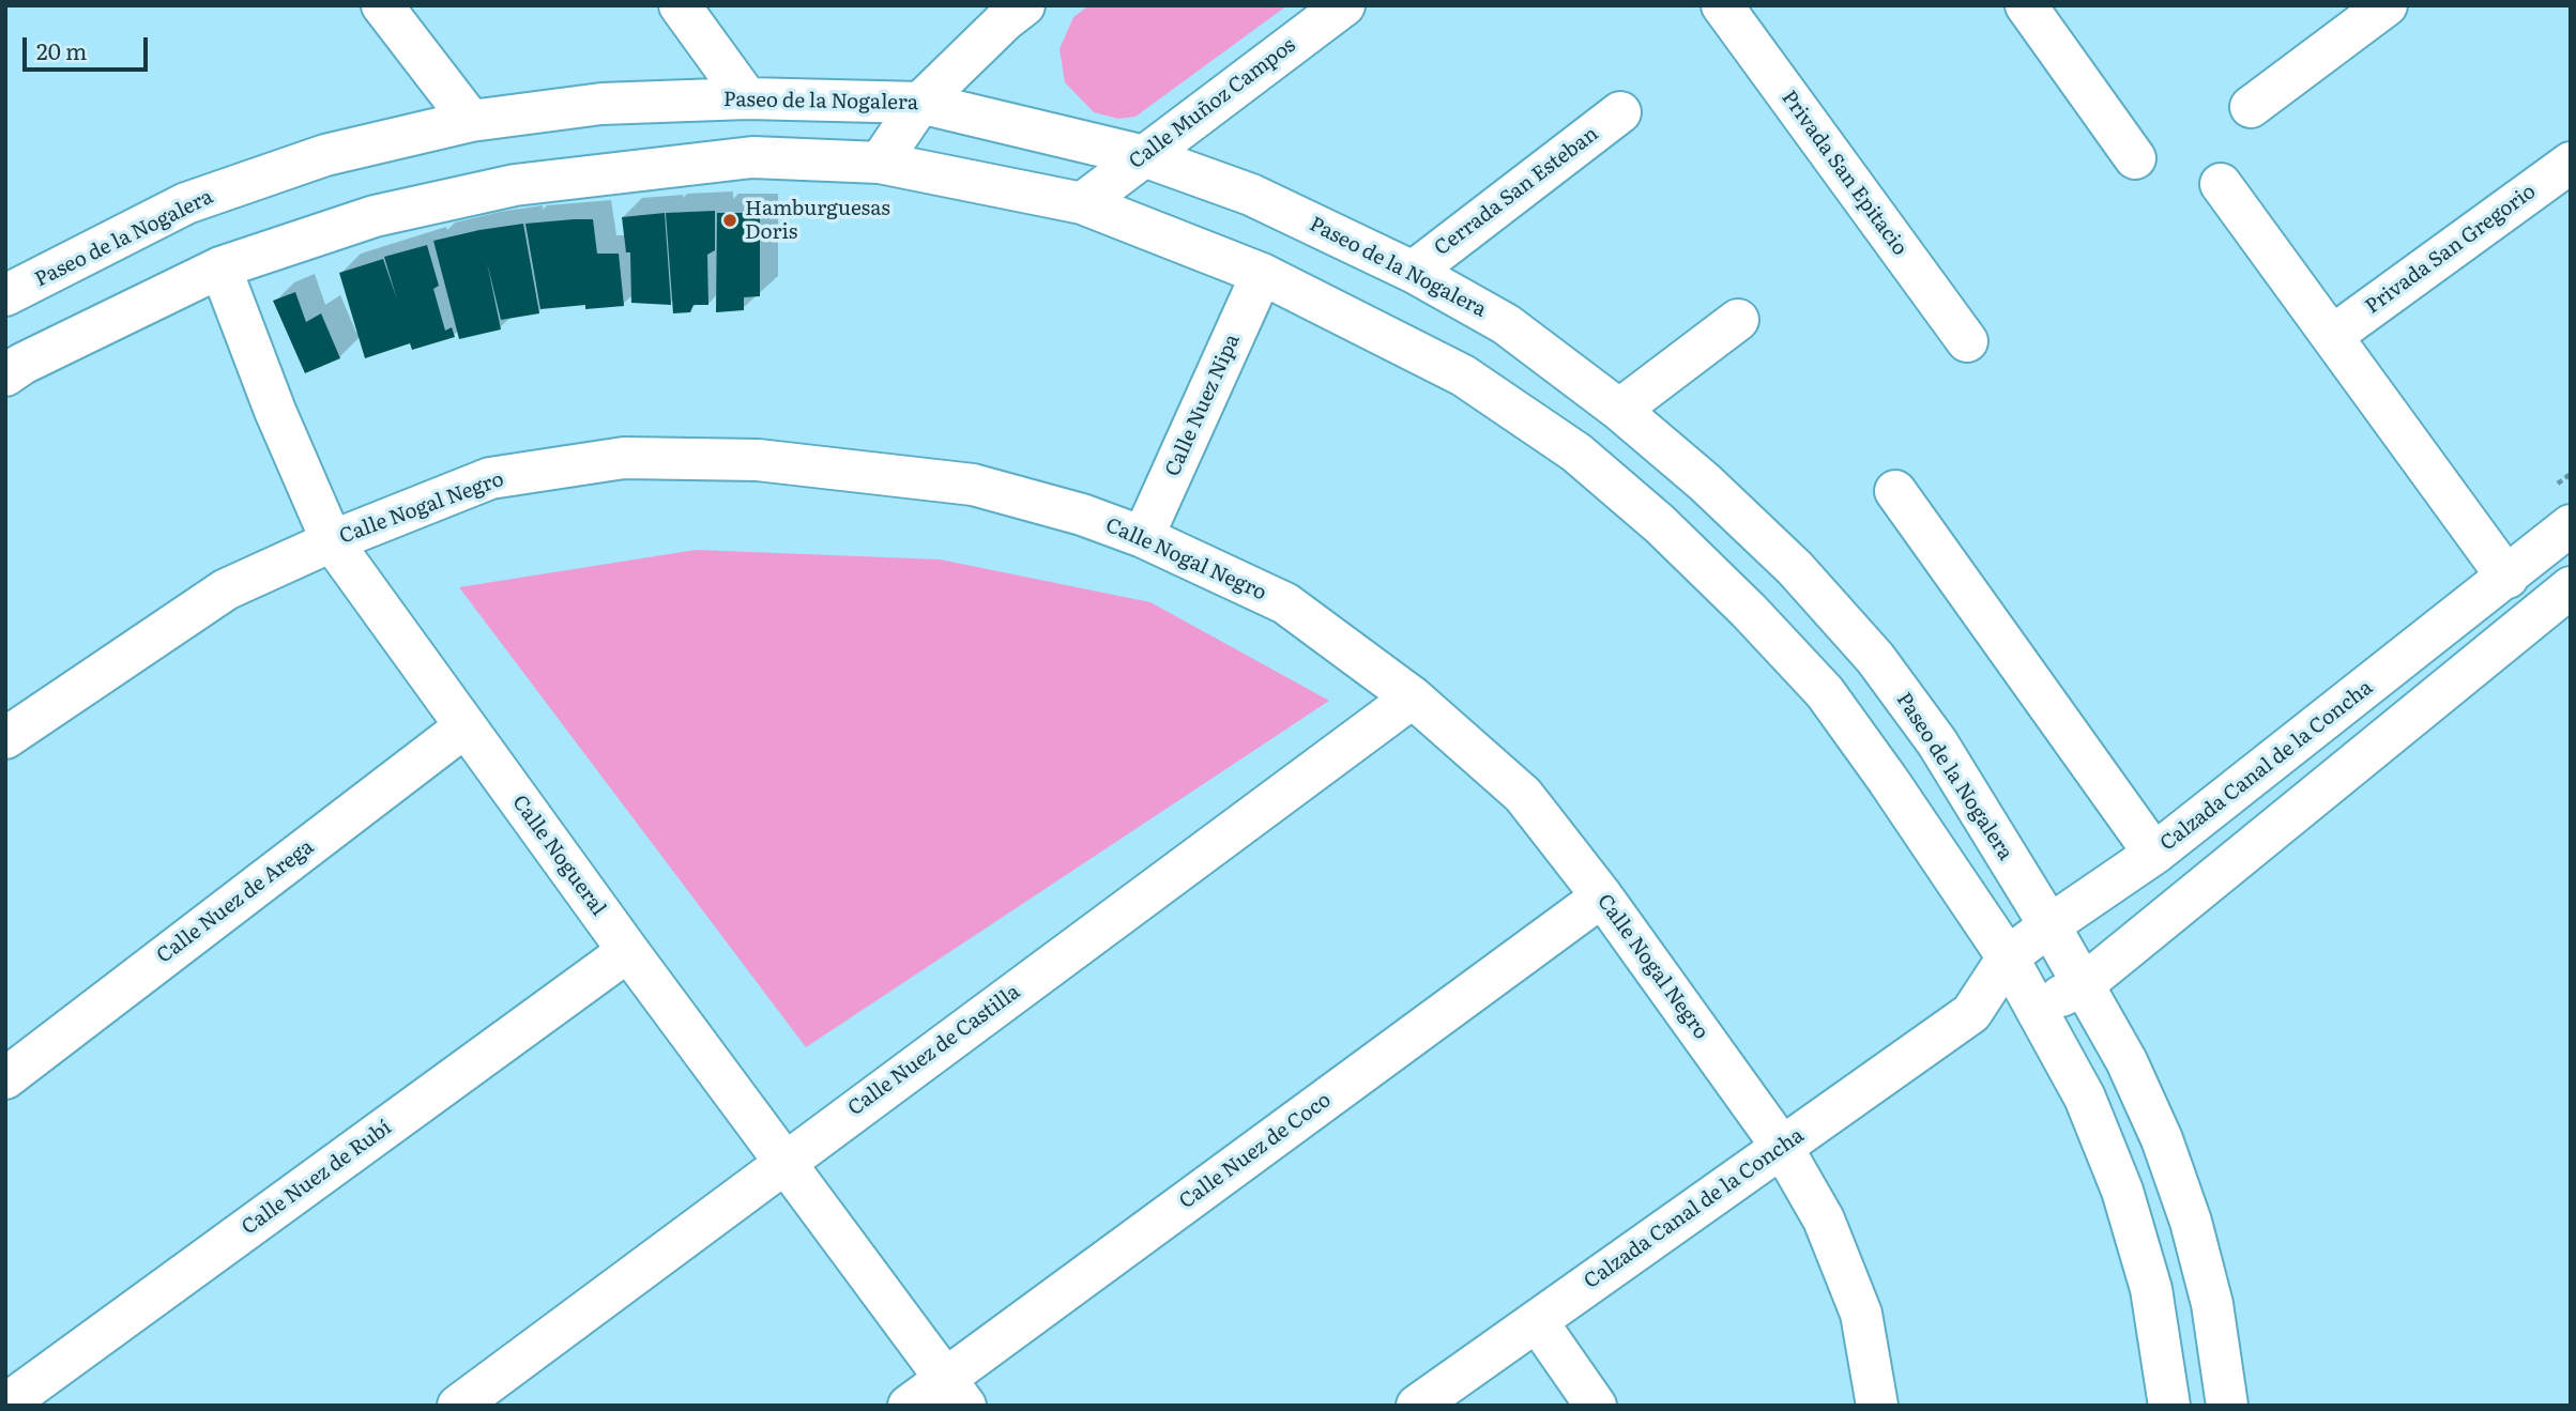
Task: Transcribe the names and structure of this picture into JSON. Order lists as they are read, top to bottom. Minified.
{"streets":{"street":["Paseo de la Nogalera","Calle Muñoz Campos","Privada San Epitacio","Cerrada San Esteban","Privada San Gregorio","Calle Nuez Nipa","Calle Nogal Negro","Calzada Canal de la Concha","Calle Nogueral","Calle Nuez de Arega","Calle Nuez de Castilla","Calle Nuez de Coco","Calle Nuez de Rubí"]},"crossings":[["Paseo de la Nogalera","Calle Muñoz Campos"],["Paseo de la Nogalera","Cerrada San Esteban"],["Paseo de la Nogalera","Calzada Canal de la Concha"],["Calle Nuez Nipa","Calle Nogal Negro"],["Calle Nogal Negro","Calzada Canal de la Concha"],["Calle Nogal Negro","Calle Nogueral"],["Calle Nogal Negro","Calle Nuez de Castilla"],["Calle Nogal Negro","Calle Nuez de Coco"],["Calle Nogueral","Calle Nuez de Arega"],["Calle Nogueral","Calle Nuez de Castilla"],["Calle Nogueral","Calle Nuez de Coco"],["Calle Nogueral","Calle Nuez de Rubí"]],"places":["Hamburguesas Doris"],"scale_bar":"20 m"}
